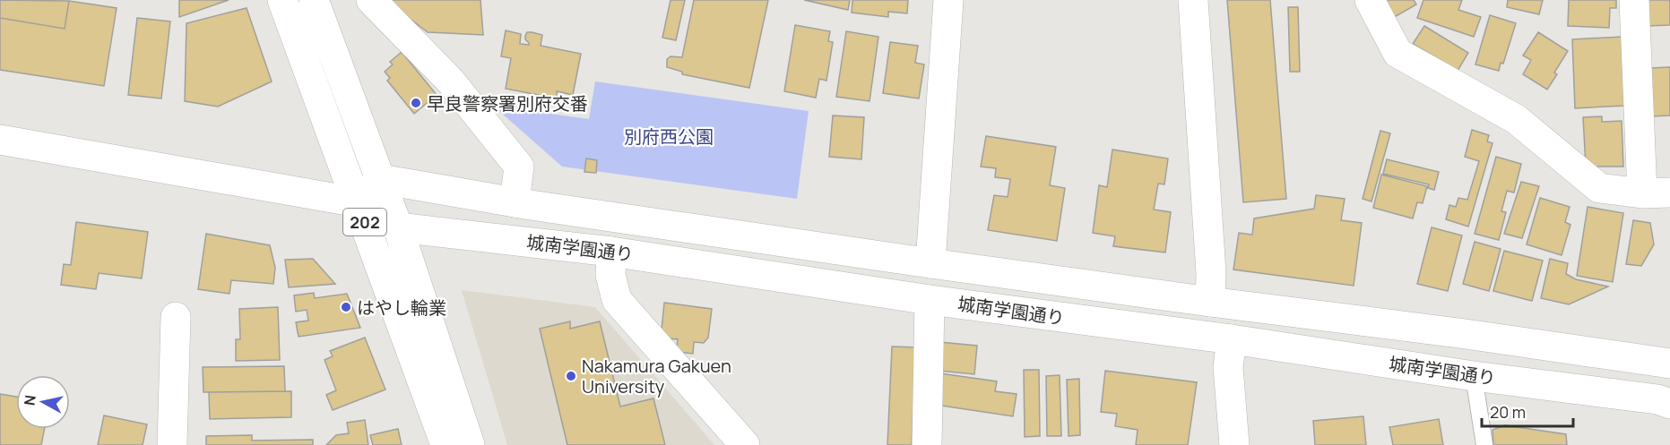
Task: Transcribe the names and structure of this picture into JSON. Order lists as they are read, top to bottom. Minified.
{"streets":{"main road":["202","城南学園通り"]},"crossings":[["202","城南学園通り"]],"parks":["別府西公園"],"places":["早良警察署別府交番","はやし輪業","Nakamura Gakuen University"],"scale_bar":"20 m","north":"left"}
